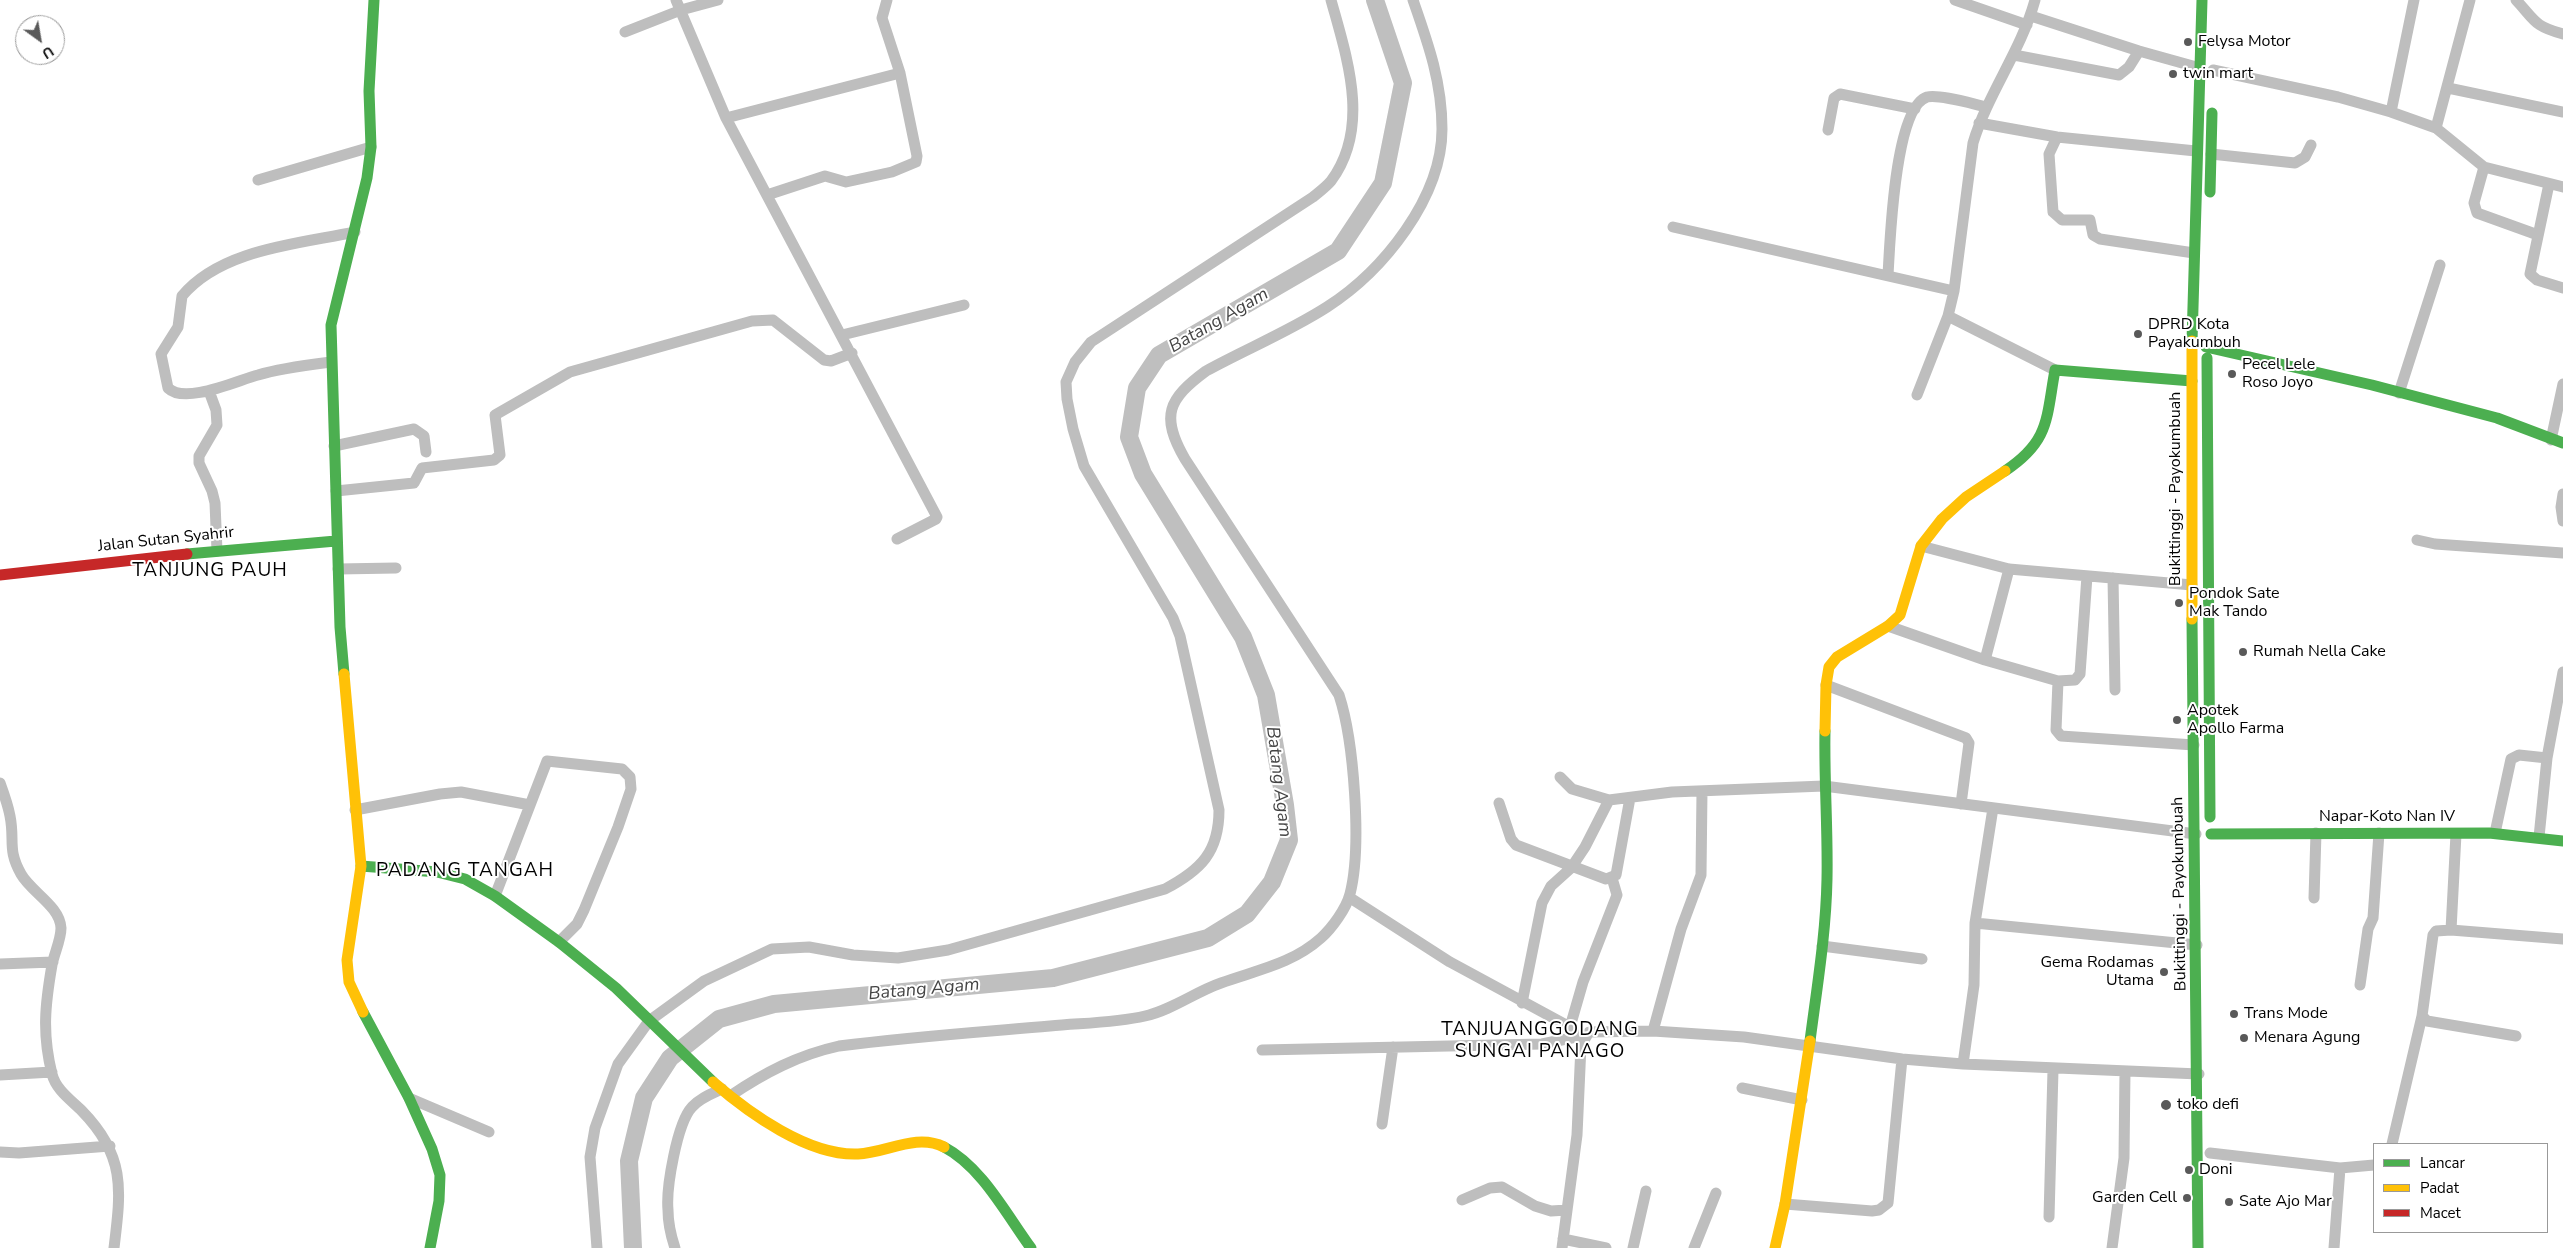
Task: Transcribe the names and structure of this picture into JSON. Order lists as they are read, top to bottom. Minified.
{"streets":{"main road":["Bukittinggi - Payokumbuah","Jalan Sutan Syahrir","Napar-Koto Nan IV"]},"crossings":[["Bukittinggi - Payokumbuah","Napar-Koto Nan IV"]],"districts":["TANJUNG PAUH","PADANG TANGAH","TANJUANGGODANG SUNGAI PANAGO"],"water":["Batang Agam"],"places":["Felysa Motor","twin mart","DPRD Kota Payakumbuh","Pecel Lele Roso Joyo","Pondok Sate Mak Tando","Rumah Nella Cake","Apotek Apollo Farma","Gema Rodamas Utama","Trans Mode","Menara Agung","toko defi","Doni","Garden Cell","Sate Ajo Mar"],"legend":["Lancar","Padat","Macet"],"north":"bottom right"}
